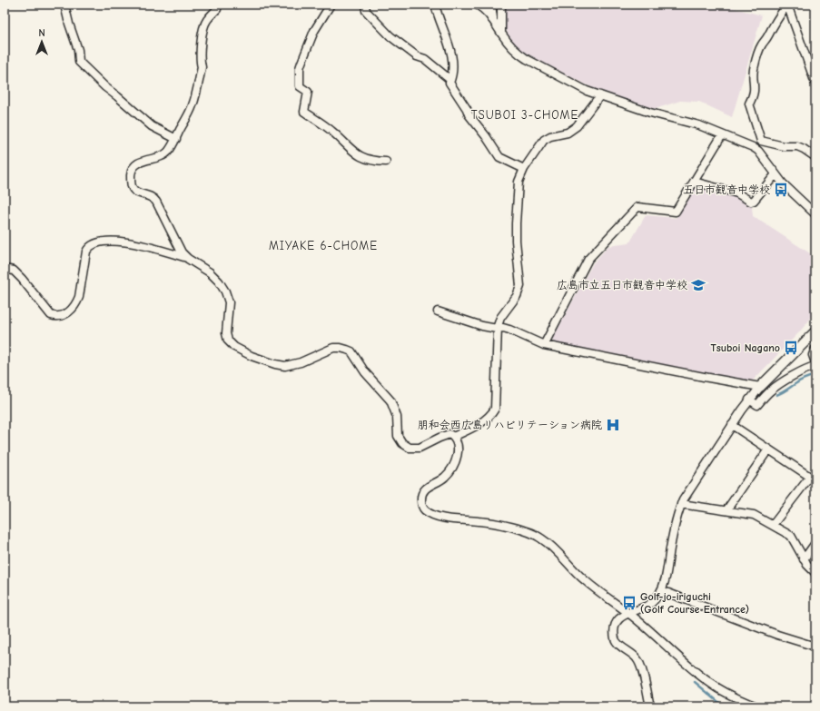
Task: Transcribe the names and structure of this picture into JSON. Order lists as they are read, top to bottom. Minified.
{"districts":["TSUBOI 3-CHOME","MIYAKE 6-CHOME"],"places":{"bus stop":["五日市観音中学校","Tsuboi Nagano","Golf-jo-iriguchi (Golf Course Entrance)"],"school or university":["広島市立五日市観音中学校"],"hospital":["朋和会西広島リハビリテーション病院"]},"north":"top"}
